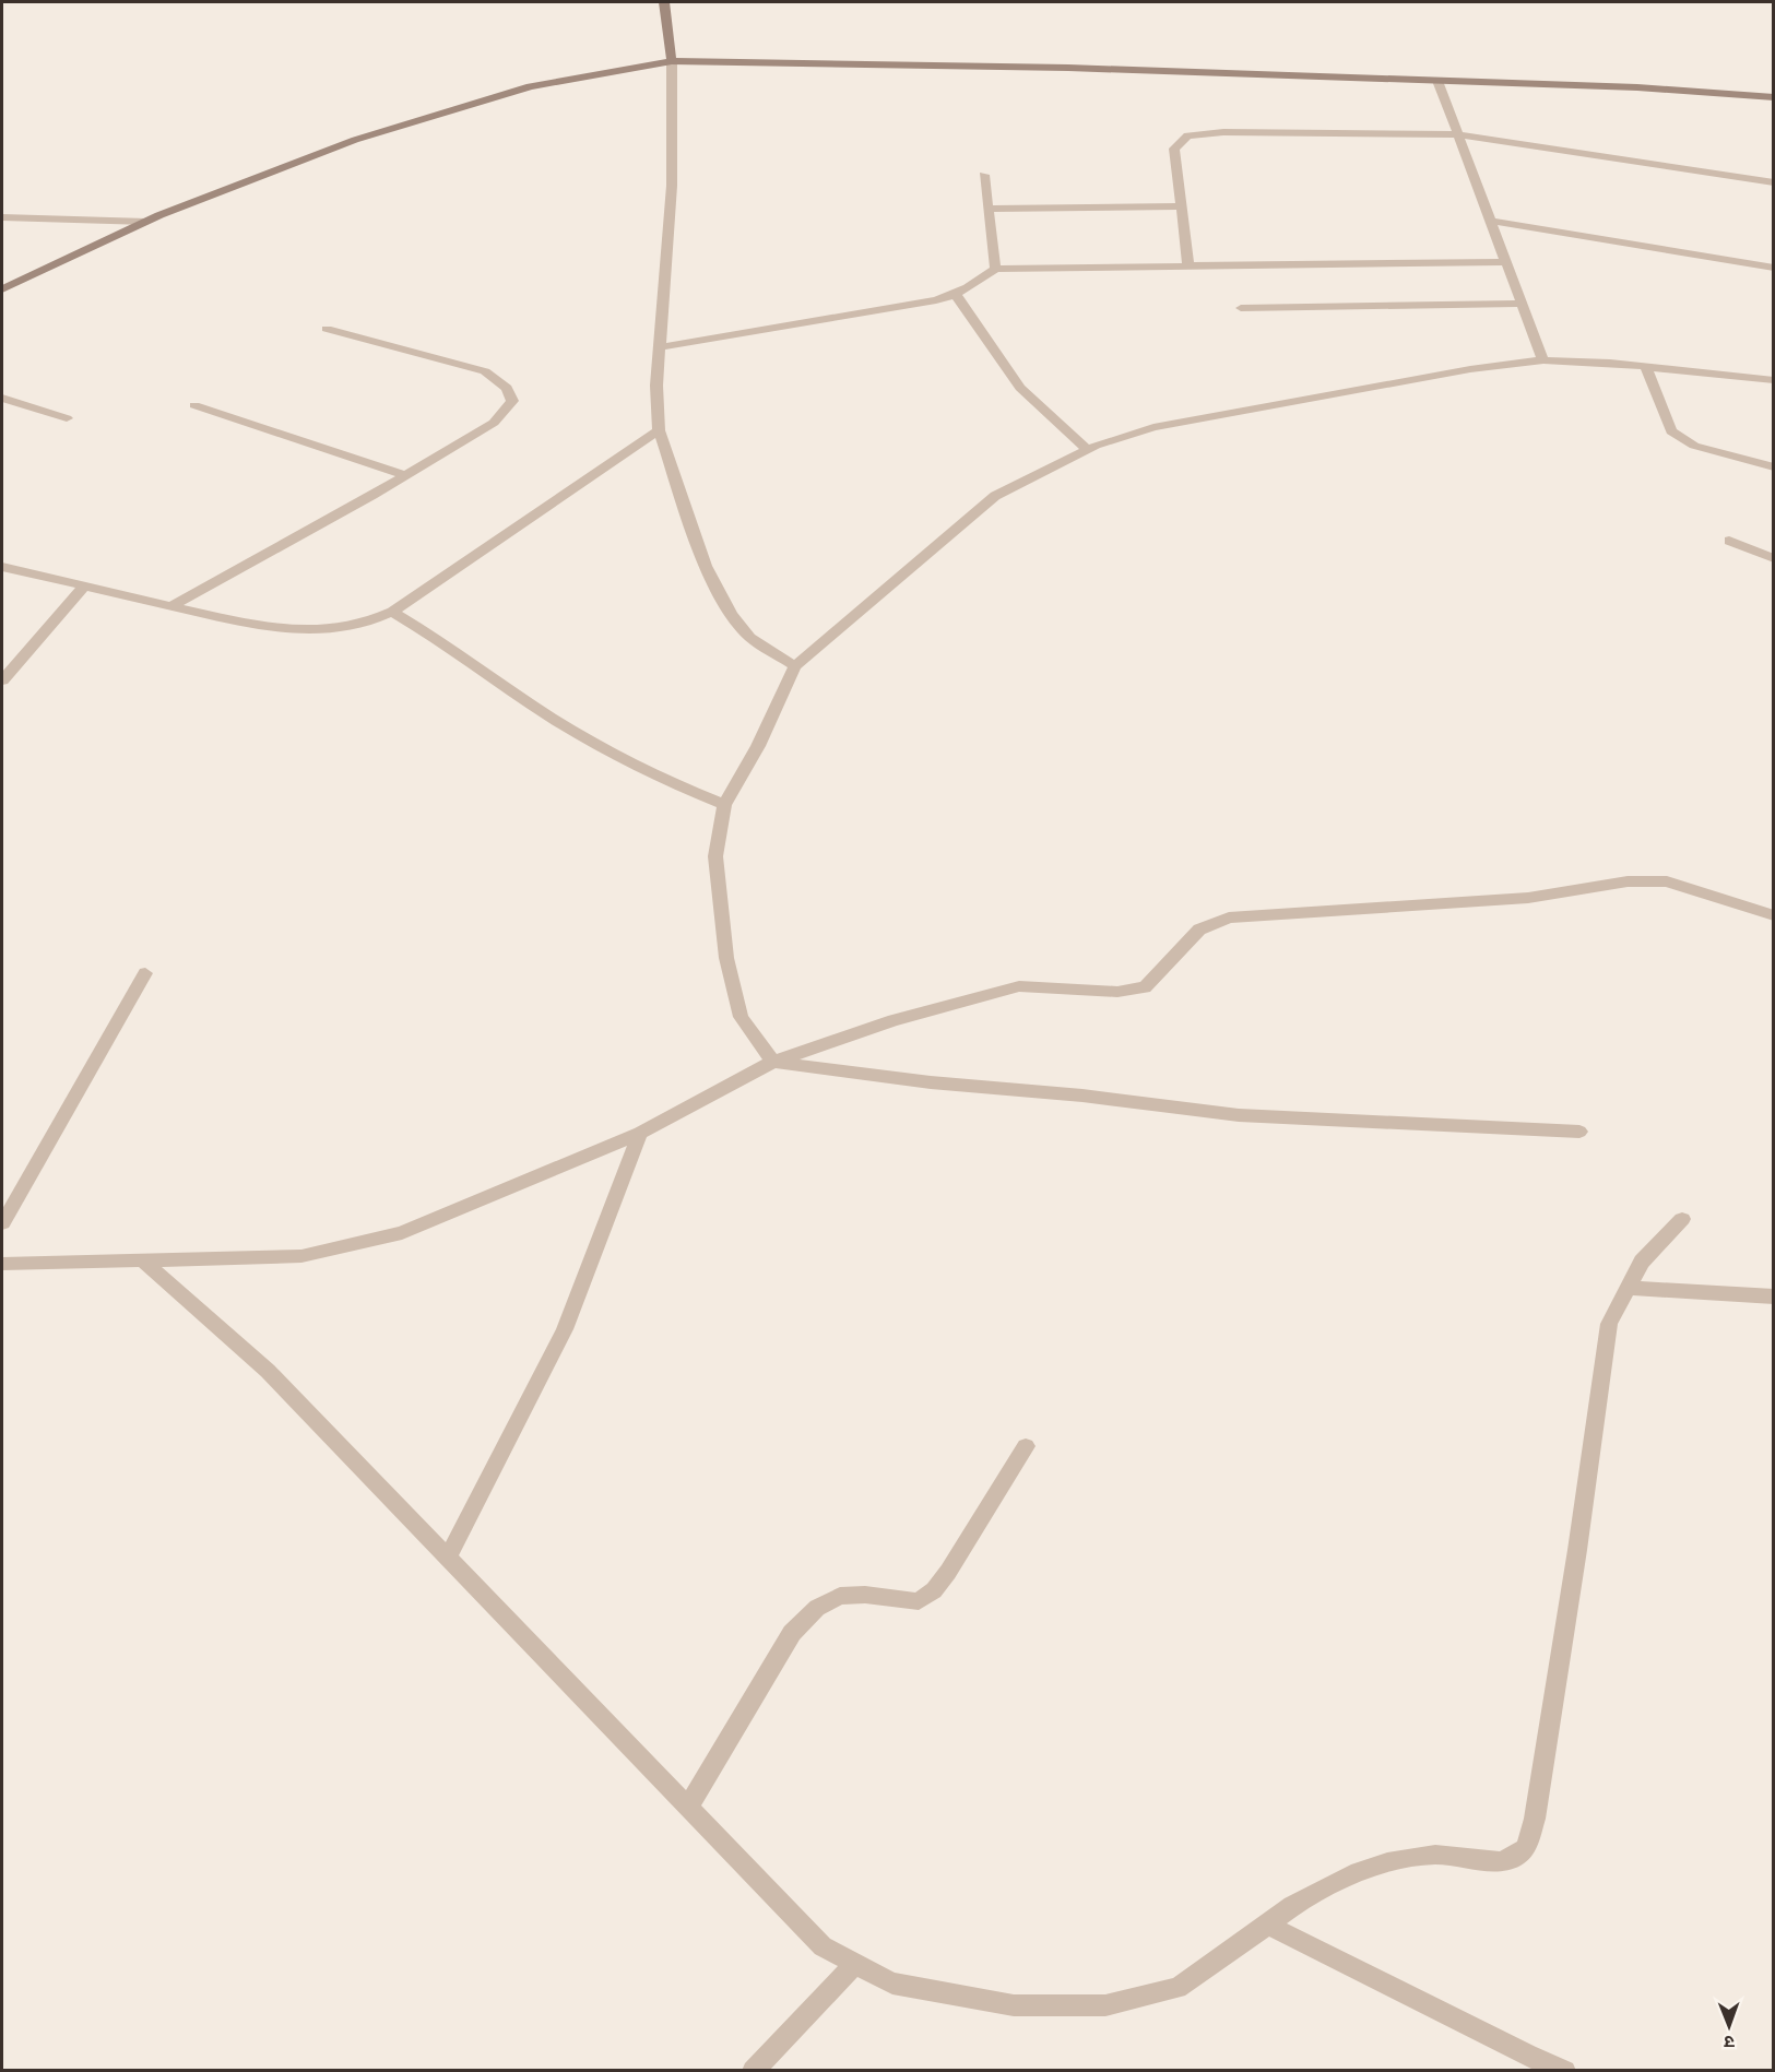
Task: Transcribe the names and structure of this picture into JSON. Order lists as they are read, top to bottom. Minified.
{"north":"bottom"}
